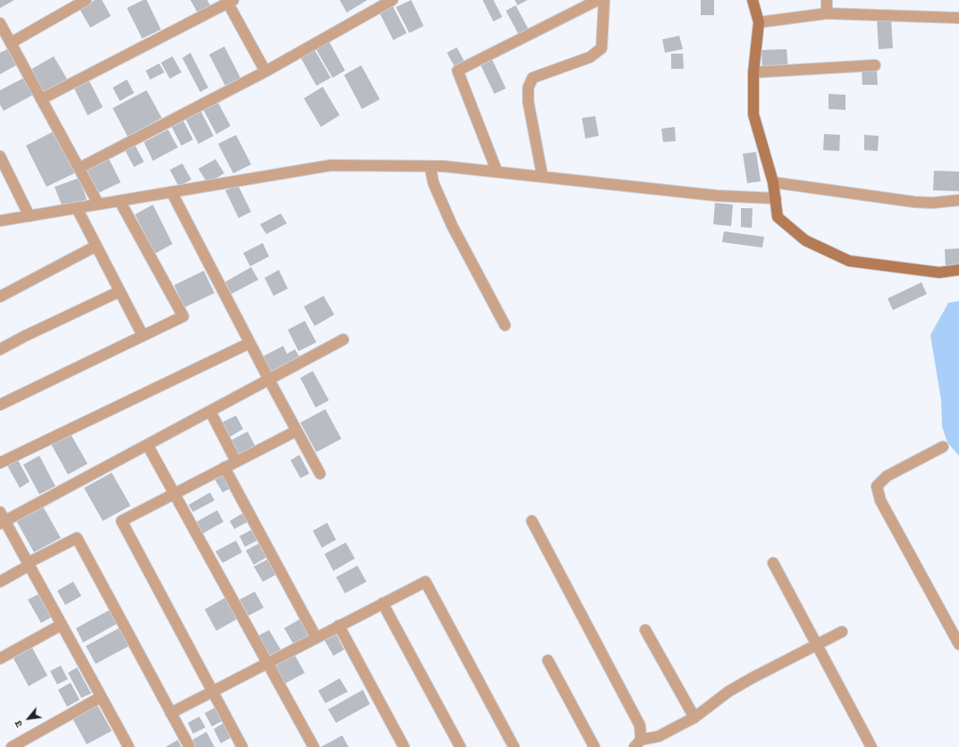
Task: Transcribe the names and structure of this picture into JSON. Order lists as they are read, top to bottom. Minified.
{"north":"bottom left"}
